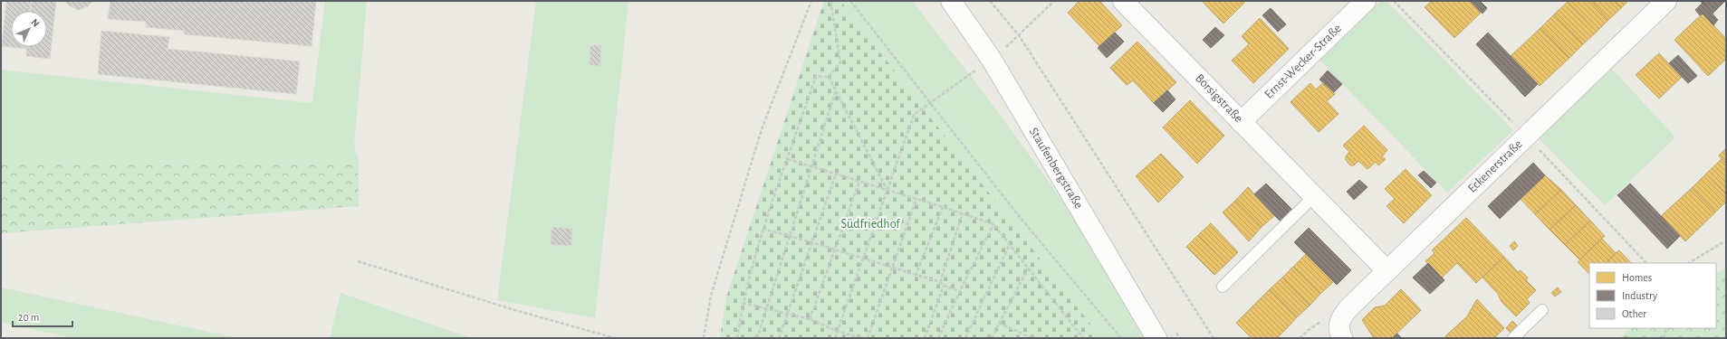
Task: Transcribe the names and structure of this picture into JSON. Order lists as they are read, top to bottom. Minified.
{"streets":{"street":["Ernst-Wecker-Straße","Borsigstraße","Eckenerstraße","Staufenbergstraße"]},"crossings":[["Ernst-Wecker-Straße","Borsigstraße"],["Borsigstraße","Eckenerstraße"]],"parks":["Südfriedhof"],"legend":["Homes","Industry","Other"],"scale_bar":"20 m","north":"top right"}
